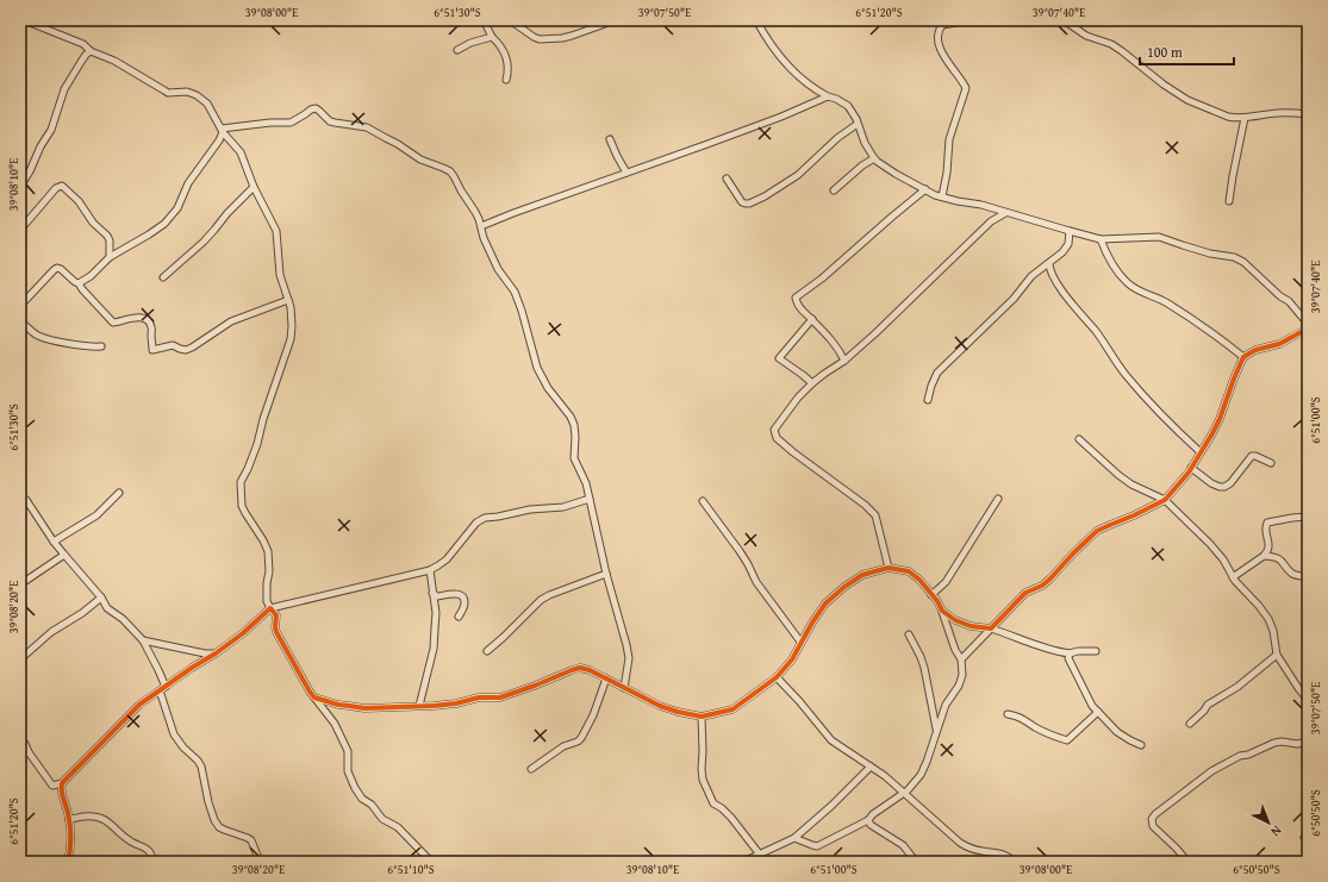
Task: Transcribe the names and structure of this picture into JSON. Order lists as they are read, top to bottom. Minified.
{"scale_bar":"100 m","north":"bottom right","coordinates":["39°08'00\"E","6°51'30\"S","39°07'50\"E","6°51'20\"S","39°07'40\"E","39°08'10\"E","6°51'00\"S","39°08'20\"E","6°50'50\"S","6°51'10\"S"]}
